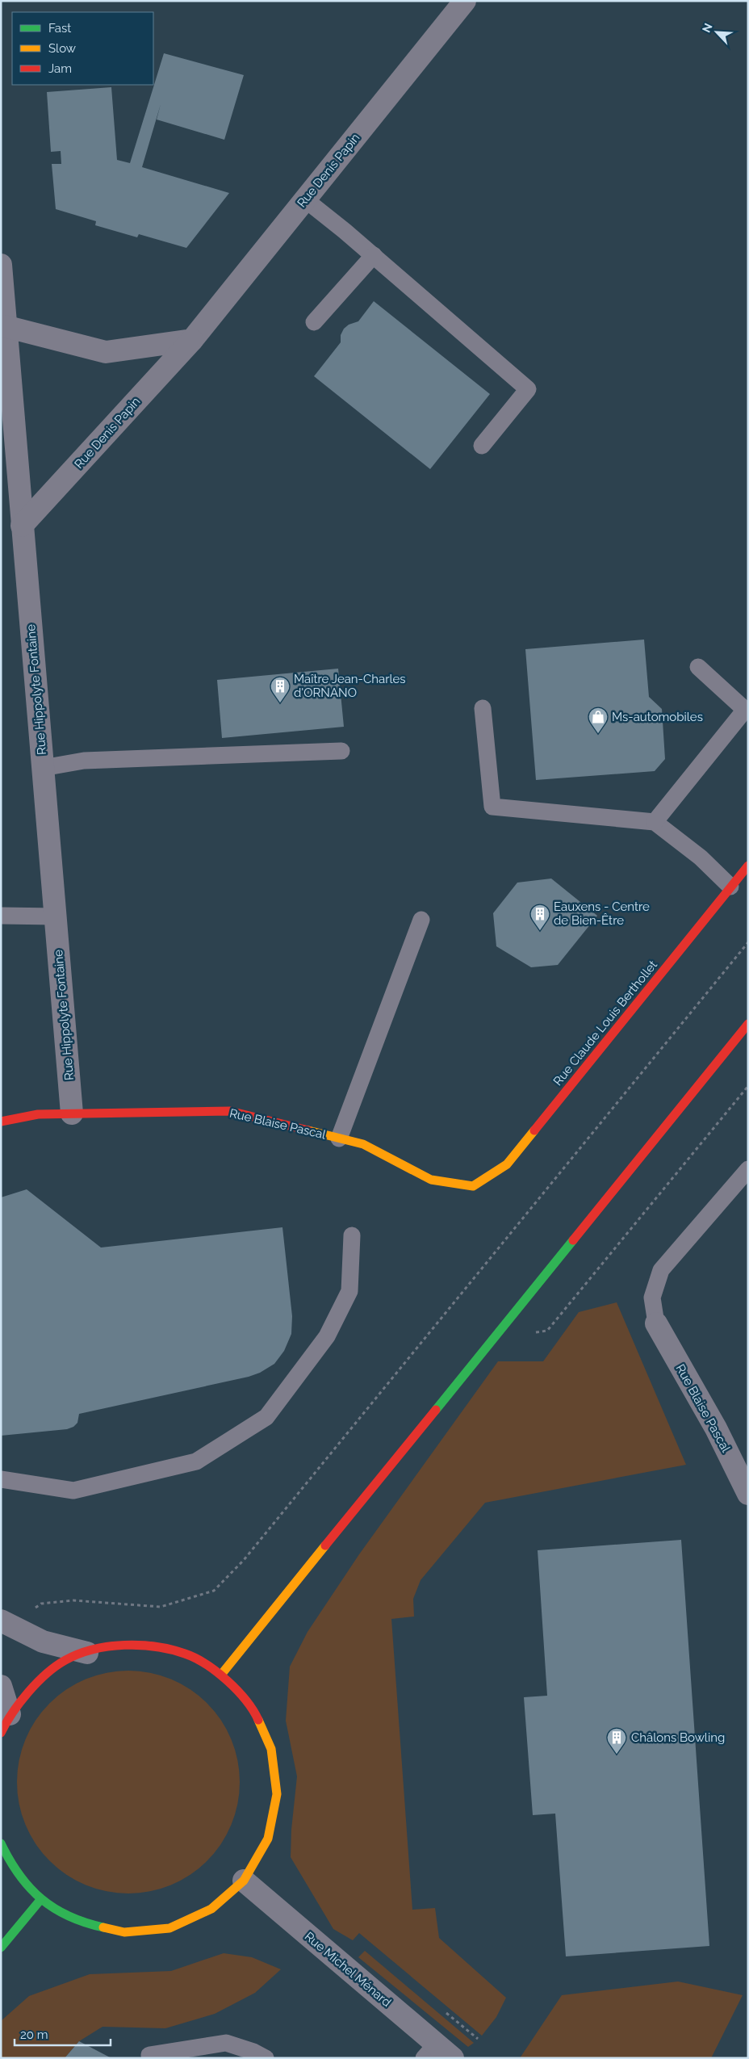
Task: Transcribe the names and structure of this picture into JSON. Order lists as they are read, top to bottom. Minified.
{"streets":{"main road":["Rue Claude Louis Berthollet","Rue Blaise Pascal"],"street":["Rue Denis Papin","Rue Hippolyte Fontaine","Rue Michel Ménard"]},"crossings":[["Rue Denis Papin","Rue Hippolyte Fontaine"],["Rue Hippolyte Fontaine","Rue Blaise Pascal"],["Rue Claude Louis Berthollet","Rue Blaise Pascal"]],"places":{"building":["Maître Jean-Charles d'ORNANO","Eauxens - Centre de Bien-Être","Châlons Bowling"],"shop":["Ms-automobiles"]},"legend":["Fast","Slow","Jam"],"scale_bar":"20 m","north":"top left"}
